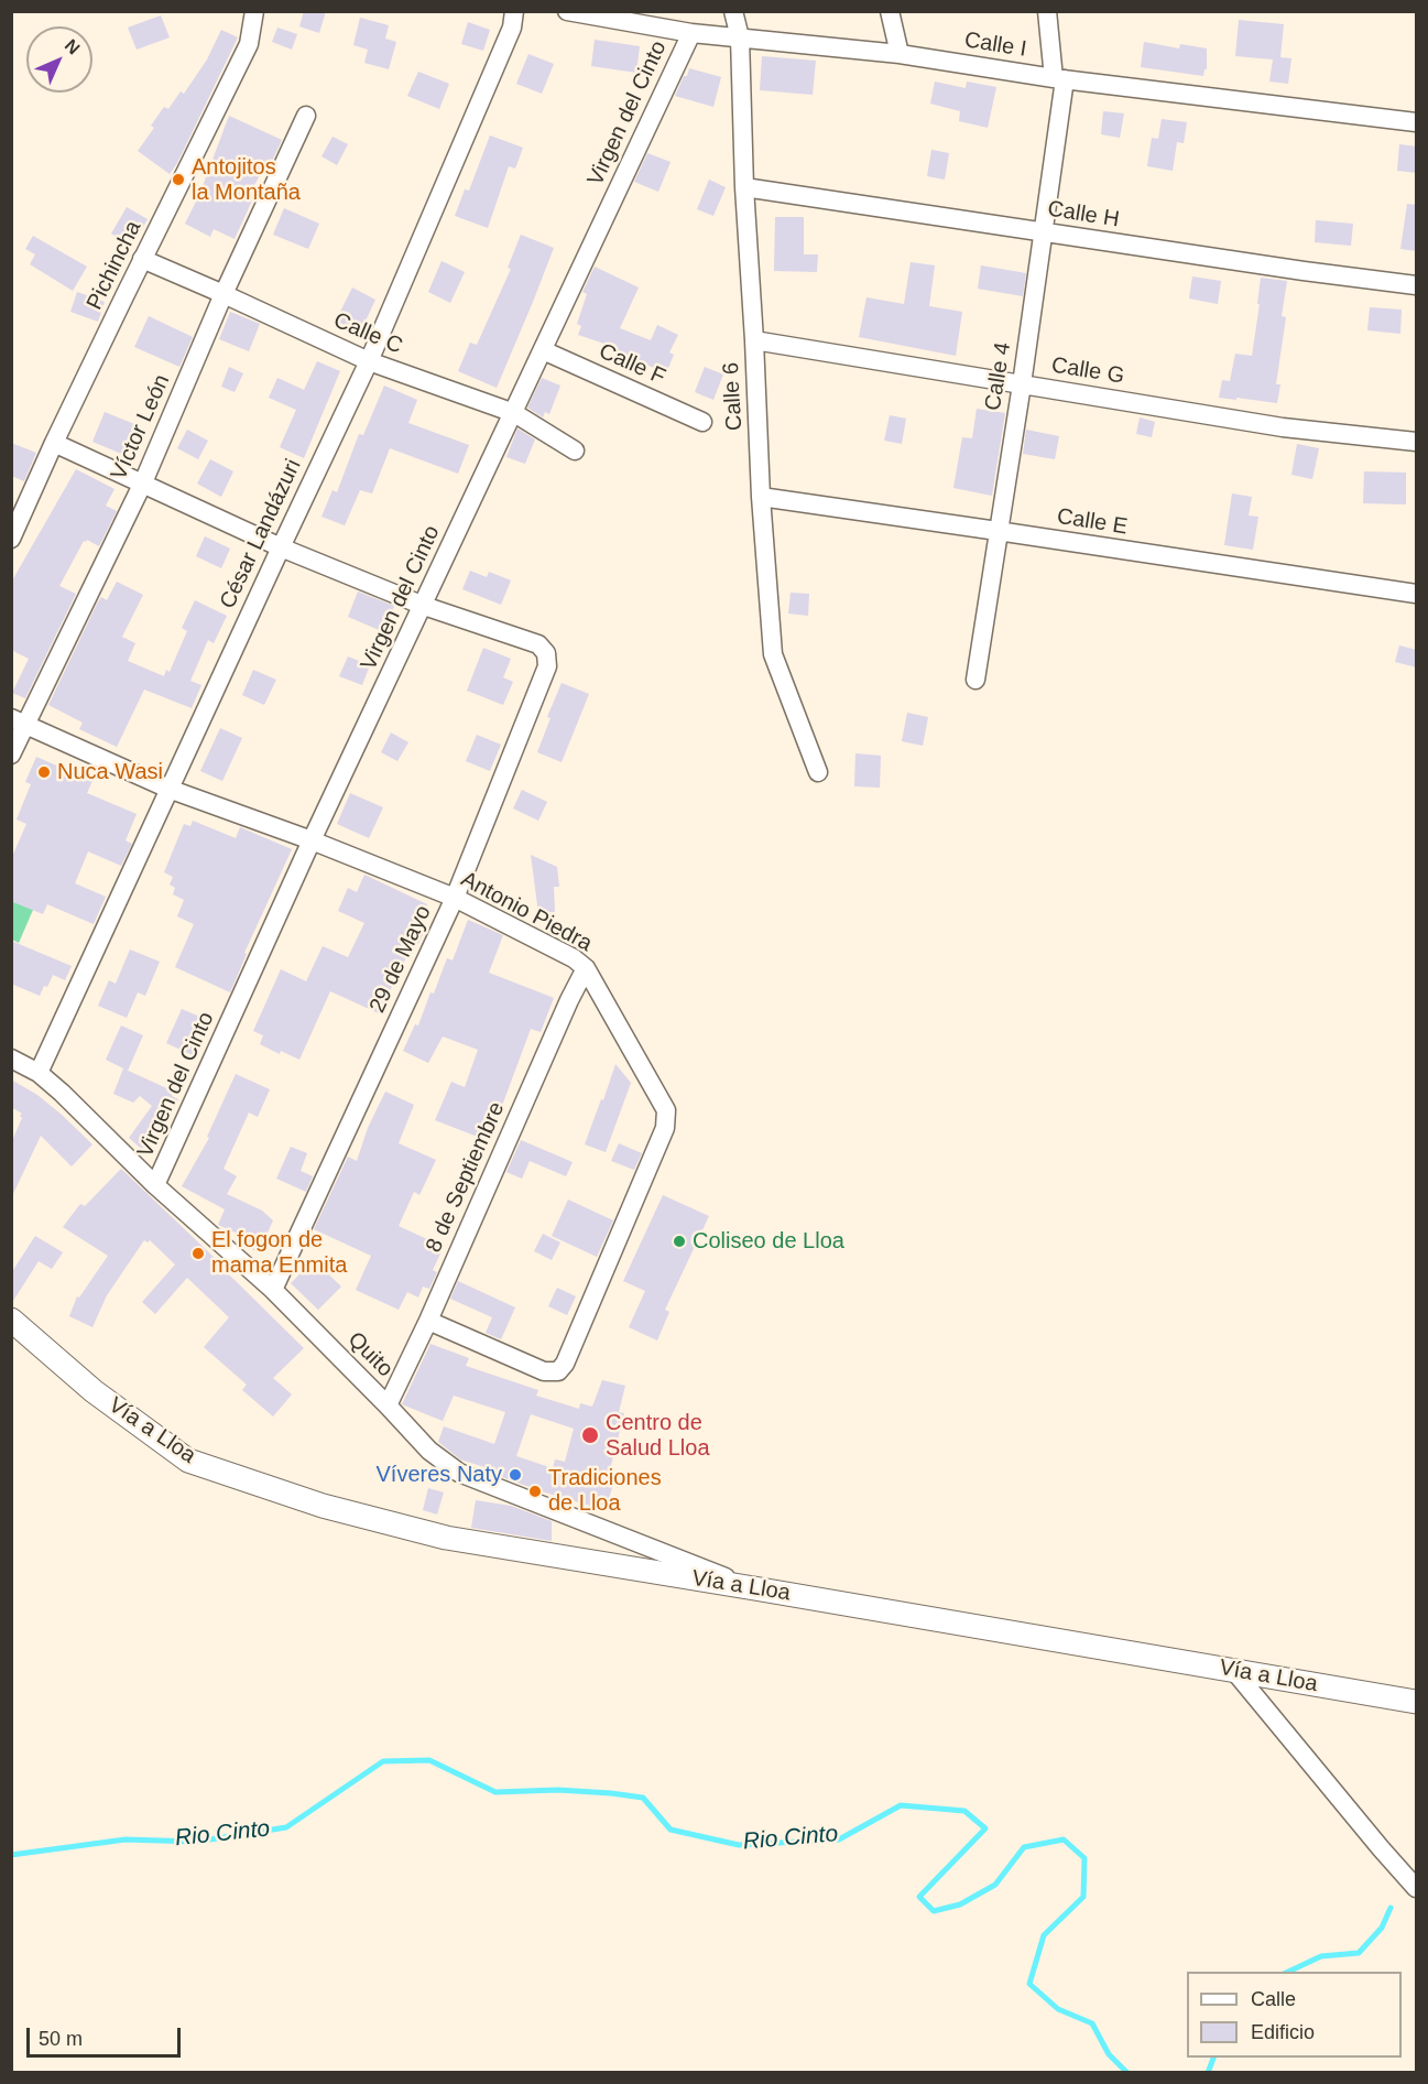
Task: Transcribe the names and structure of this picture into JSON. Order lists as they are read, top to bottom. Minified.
{"streets":{"street":["Calle I","Virgen del Cinto","Calle H","Pichincha","Calle C","Calle F","Calle G","Calle 4","Calle 6","Víctor León","Calle E","César Landázuri","Antonio Piedra","29 de Mayo","8 de Septiembre","Quito","Vía a Lloa"]},"crossings":[["Calle I","Virgen del Cinto"],["Calle I","Calle 4"],["Calle I","Calle 6"],["Virgen del Cinto","Calle C"],["Virgen del Cinto","Calle F"],["Virgen del Cinto","Antonio Piedra"],["Virgen del Cinto","29 de Mayo"],["Virgen del Cinto","Quito"],["Calle H","Calle 4"],["Calle H","Calle 6"],["Pichincha","Calle C"],["Calle C","Víctor León"],["Calle C","César Landázuri"],["Calle G","Calle 4"],["Calle G","Calle 6"],["Calle 4","Calle E"],["Calle 6","Calle E"],["Víctor León","Antonio Piedra"],["César Landázuri","Antonio Piedra"],["César Landázuri","Quito"],["Antonio Piedra","29 de Mayo"],["Antonio Piedra","8 de Septiembre"],["29 de Mayo","Quito"],["8 de Septiembre","Quito"],["Quito","Vía a Lloa"]],"water":["Rio Cinto"],"places":["Antojitos la Montaña","Nuca Wasi","Coliseo de Lloa","El fogon de mama Enmita","Centro de Salud Lloa","Víveres Naty","Tradiciones de Lloa"],"legend":["Calle","Edificio"],"scale_bar":"50 m","north":"top right"}
